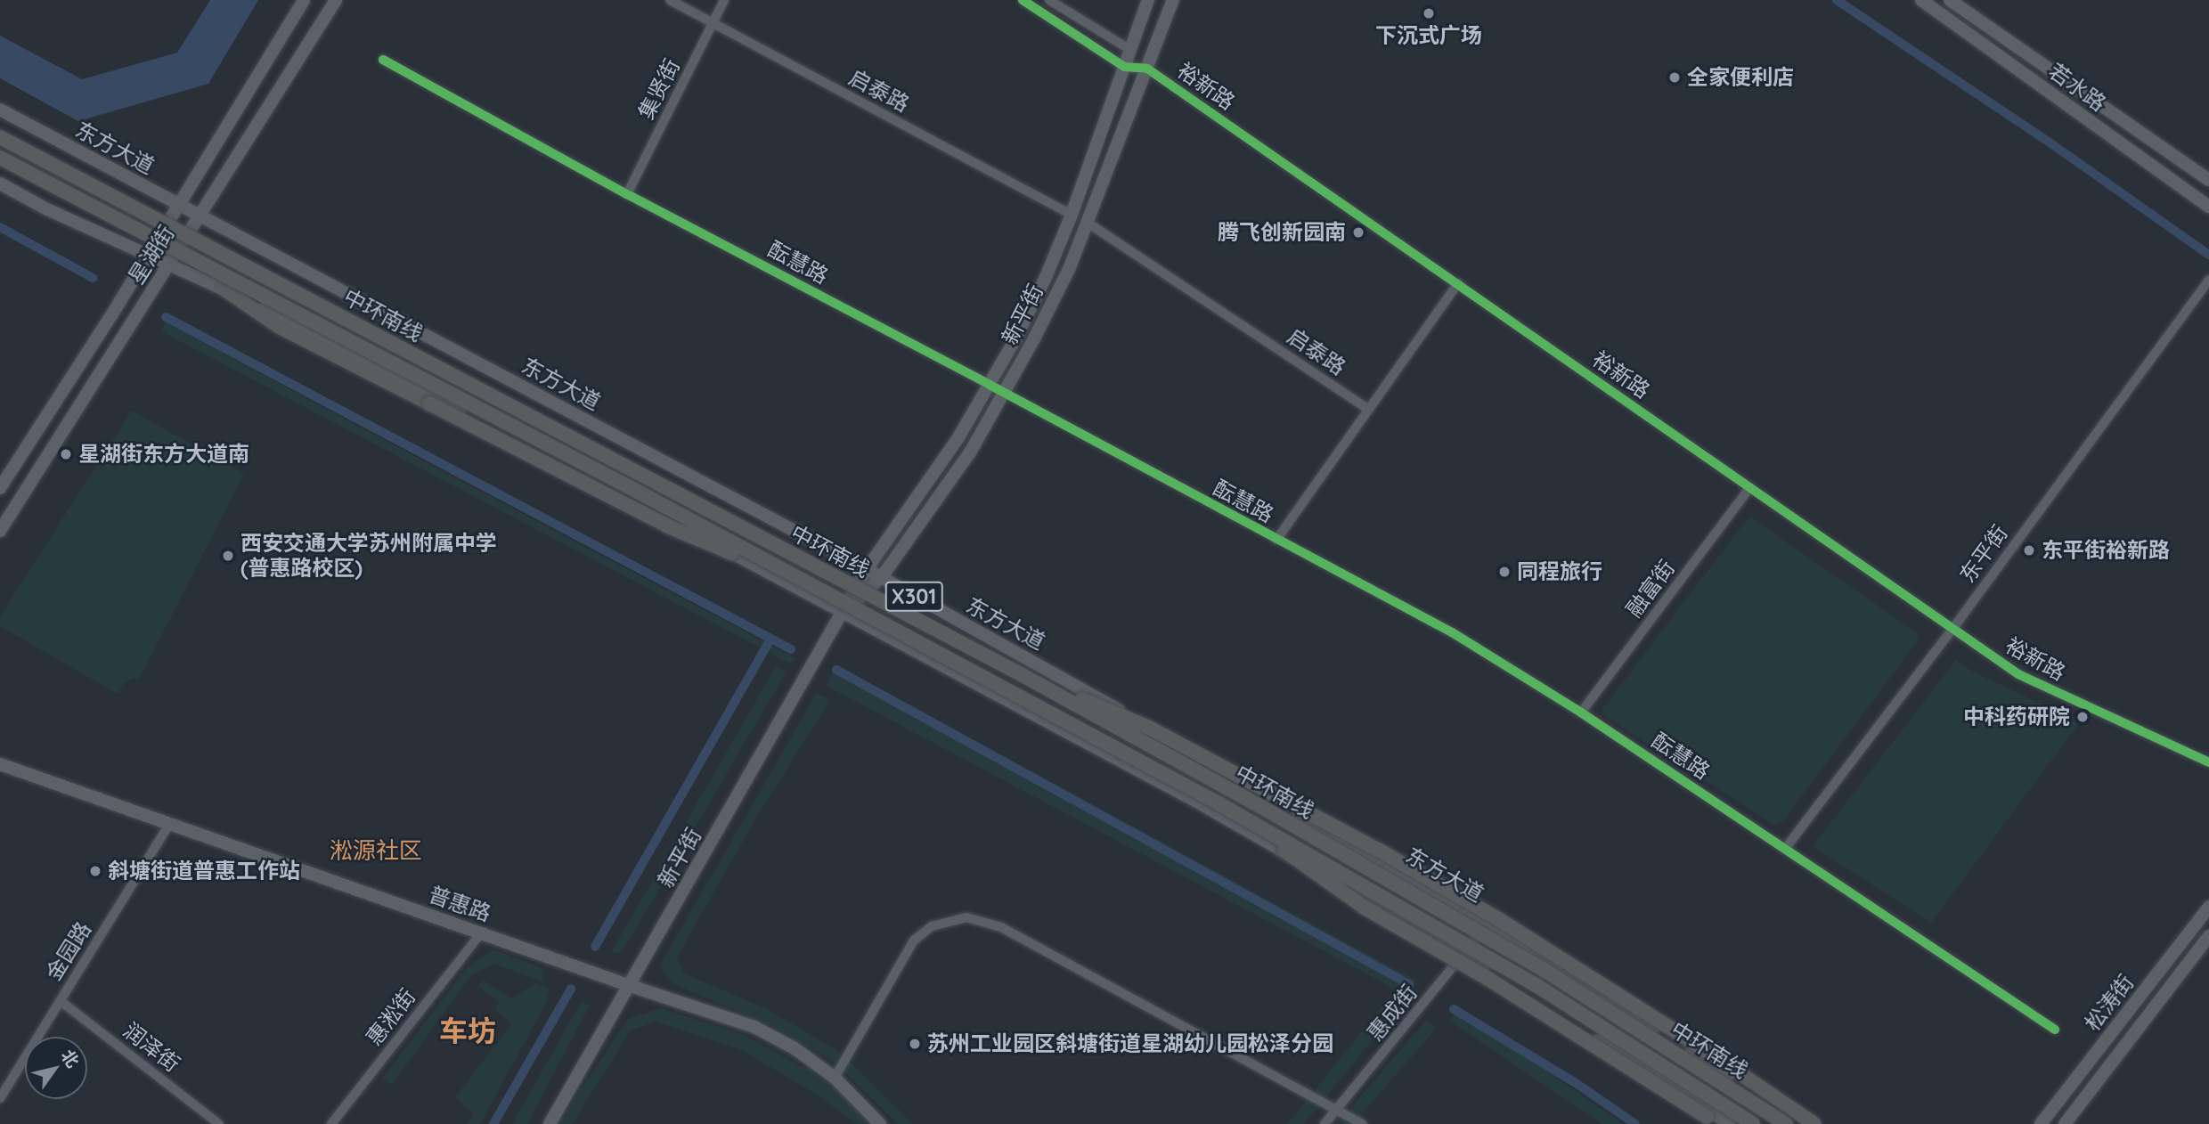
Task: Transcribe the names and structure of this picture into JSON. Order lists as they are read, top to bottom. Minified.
{"streets":{"highway":["中环南线"],"main road":["裕新路","若水路","东方大道","星湖街","新平街","X301","普惠路","松涛街"],"street":["集贤街","启泰路","酝慧路","东平街","融富街","金园路","惠成街","惠淞街","润泽街"]},"crossings":[["裕新路","新平街"],["裕新路","东平街"],["裕新路","融富街"],["集贤街","启泰路"],["集贤街","酝慧路"],["启泰路","新平街"],["东方大道","星湖街"],["东方大道","新平街"],["东方大道","惠成街"],["星湖街","X301"],["酝慧路","新平街"],["酝慧路","东平街"],["酝慧路","融富街"],["新平街","X301"],["新平街","普惠路"],["X301","惠成街"],["普惠路","金园路"],["普惠路","惠淞街"],["金园路","润泽街"]],"districts":["淞源社区","车坊"],"places":["下沉式广场","全家便利店","腾飞创新园南","星湖街东方大道南","东平街裕新路","西安交通大学苏州附属中学 (普惠路校区)","同程旅行","中科药研院","斜塘街道普惠工作站","苏州工业园区斜塘街道星湖幼儿园松泽分园"],"north":"top right"}
